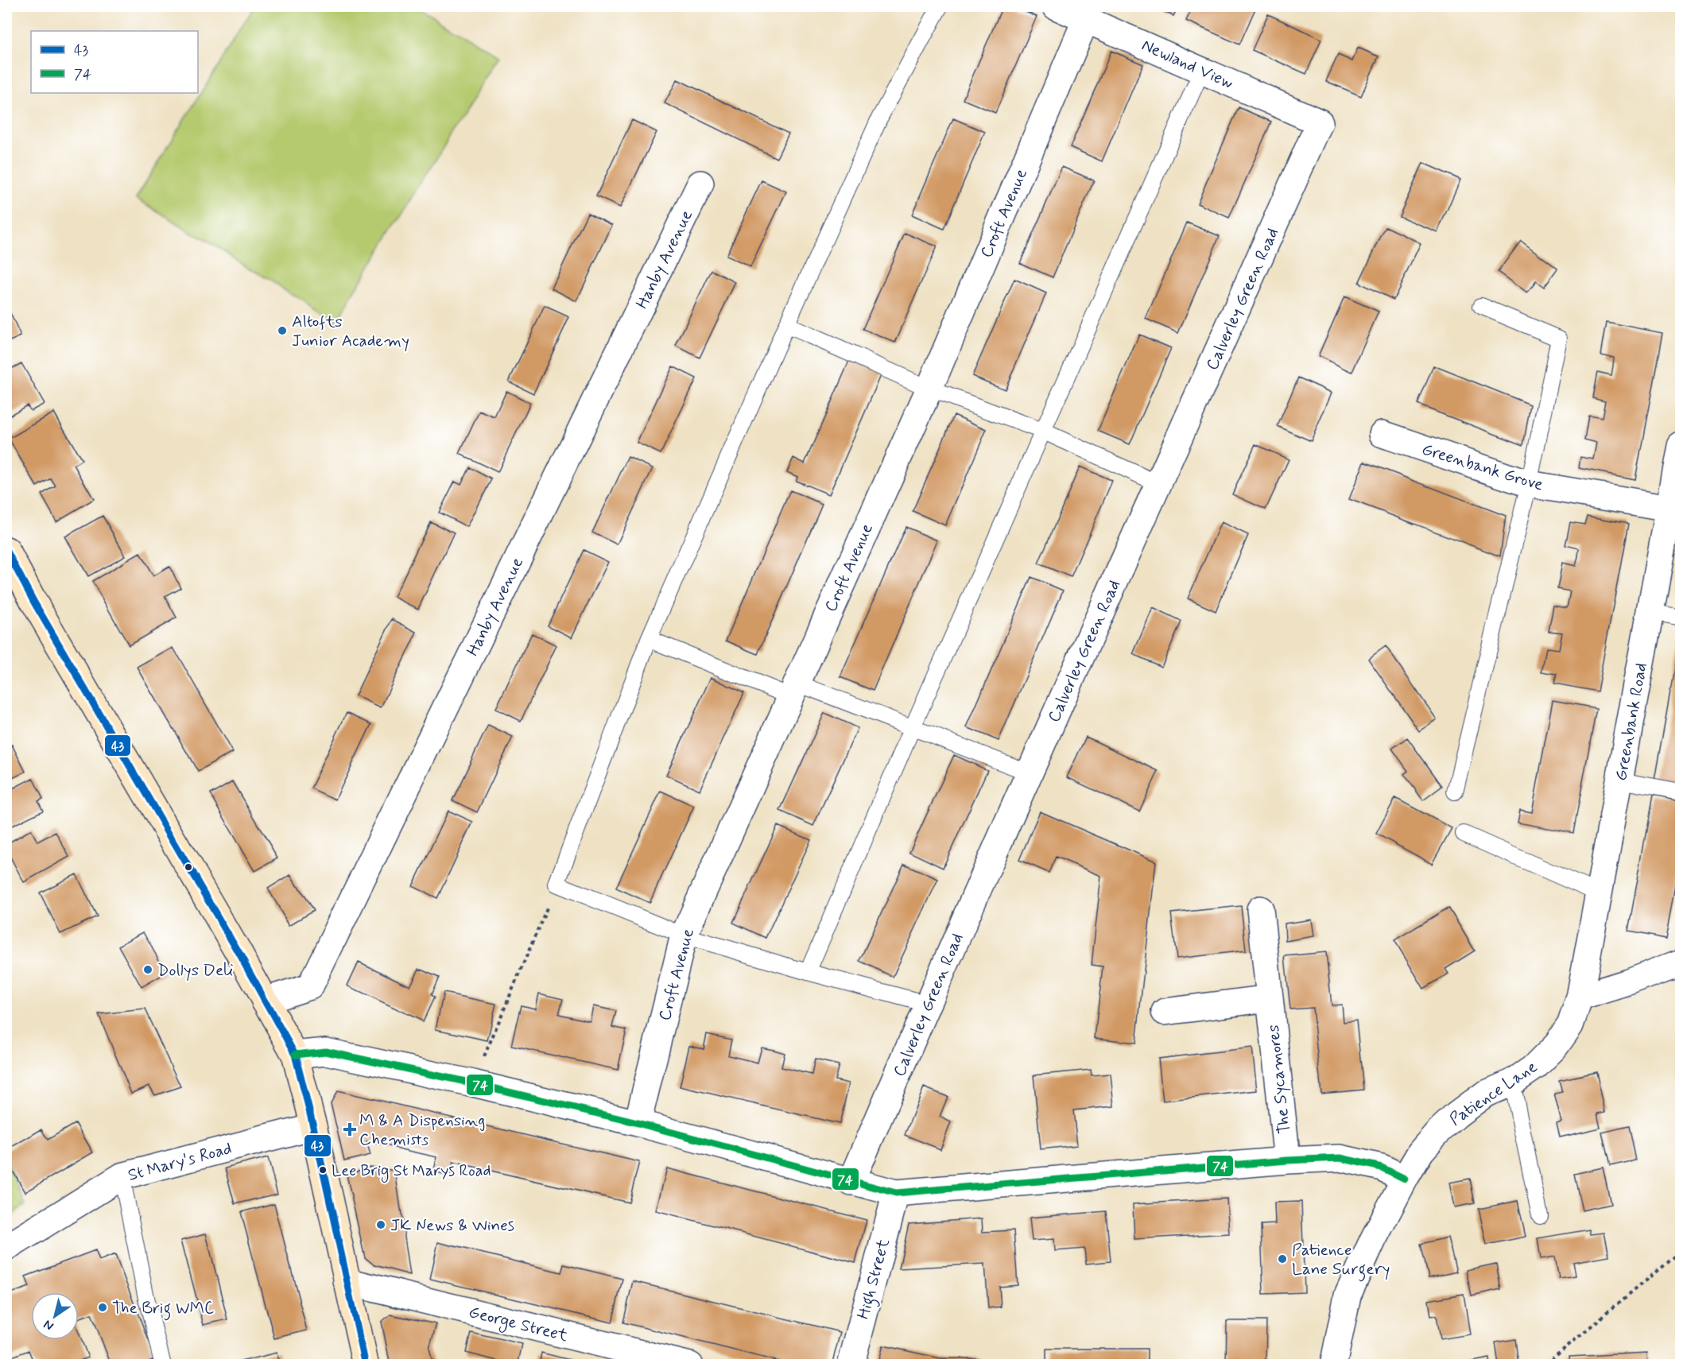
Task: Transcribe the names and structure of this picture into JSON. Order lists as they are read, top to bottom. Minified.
{"streets":{"street":["Newland View","Croft Avenue","Hanby Avenue","Calverley Green Road","Greenbank Grove","Greenbank Road","The Sycamores","Patience Lane","St Mary's Road","High Street","George Street"]},"crossings":[["Newland View","Croft Avenue"],["Newland View","Calverley Green Road"],["Greenbank Grove","Greenbank Road"],["Greenbank Road","Patience Lane"]],"places":{"other":["Altofts Junior Academy","Dollys Deli","Lee Brig St Marys Road","JK News & Wines","Patience Lane Surgery","The Brig WMC"],"health":["M & A Dispensing Chemists"]},"lines":["transit line 43","transit line 74"],"legend":["43","74"],"north":"bottom left"}
